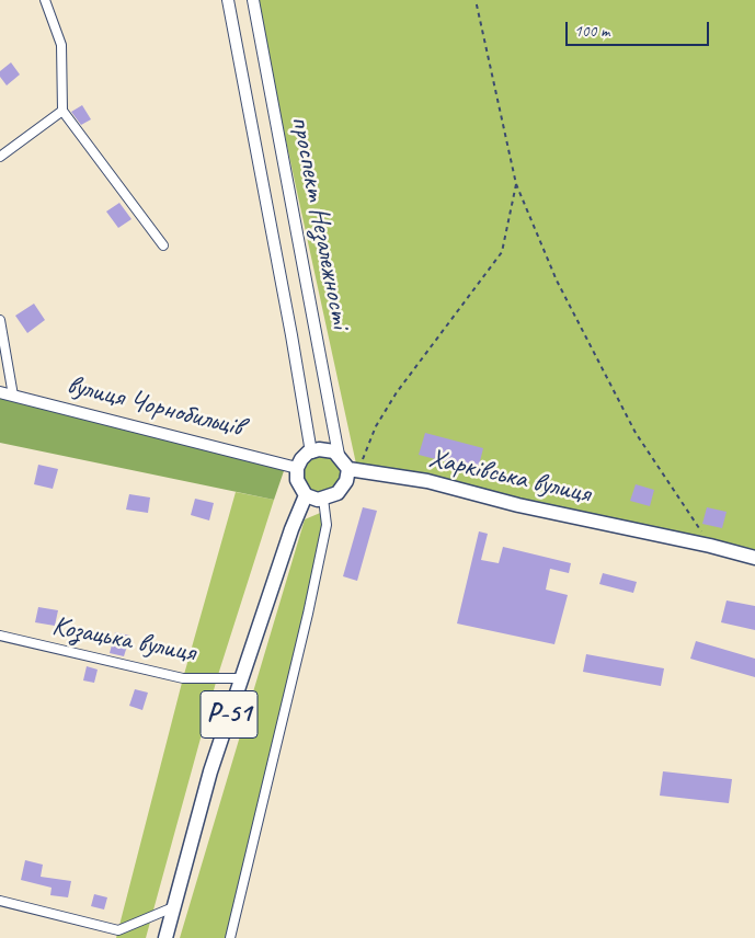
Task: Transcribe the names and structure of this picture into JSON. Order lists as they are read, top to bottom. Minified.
{"streets":{"main road":["Харківська вулиця","Р-51"],"street":["проспект Незалежності","вулиця Чорнобильців","Козацька вулиця"]},"crossings":[["проспект Незалежності","вулиця Чорнобильців"],["проспект Незалежності","Харківська вулиця"],["проспект Незалежності","Р-51"],["вулиця Чорнобильців","Харківська вулиця"],["вулиця Чорнобильців","Р-51"],["Харківська вулиця","Р-51"],["Козацька вулиця","Р-51"]],"scale_bar":"100 m"}
